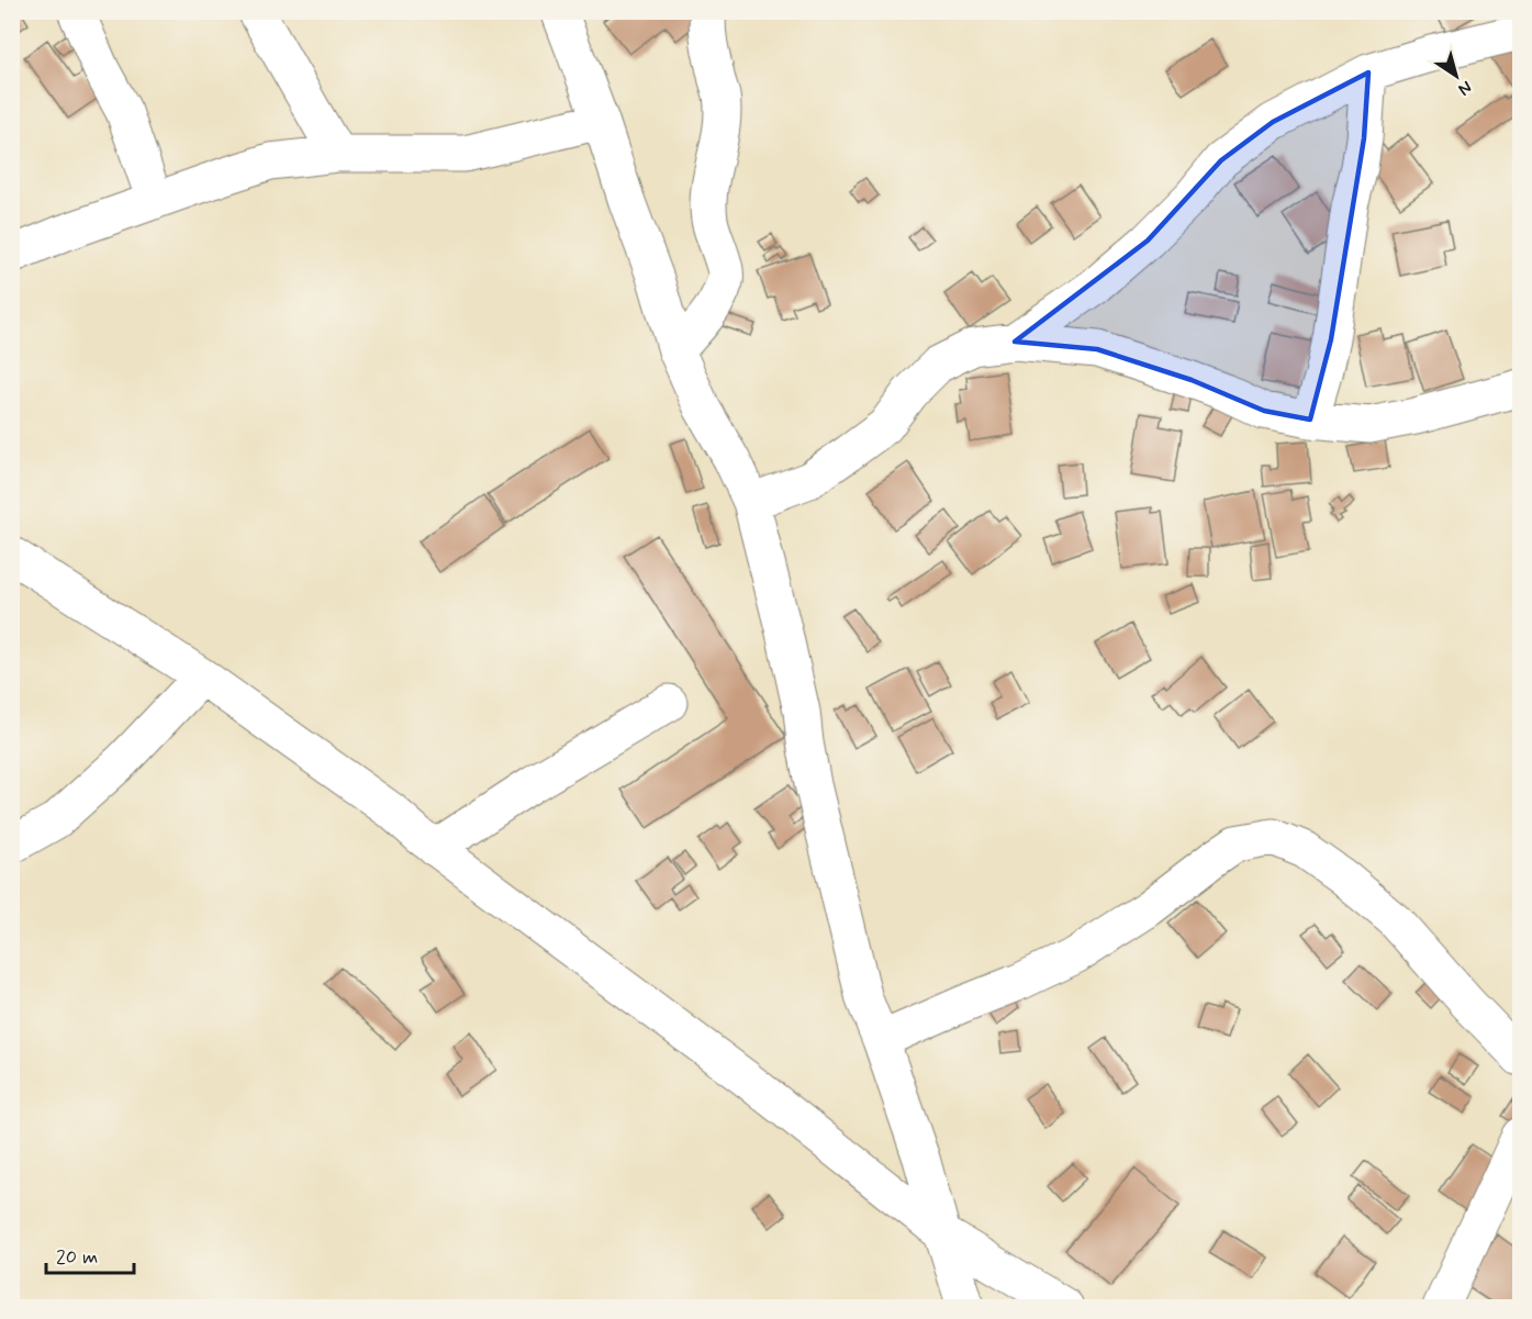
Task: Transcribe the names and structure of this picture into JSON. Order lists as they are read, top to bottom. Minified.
{"scale_bar":"20 m","north":"bottom right"}
